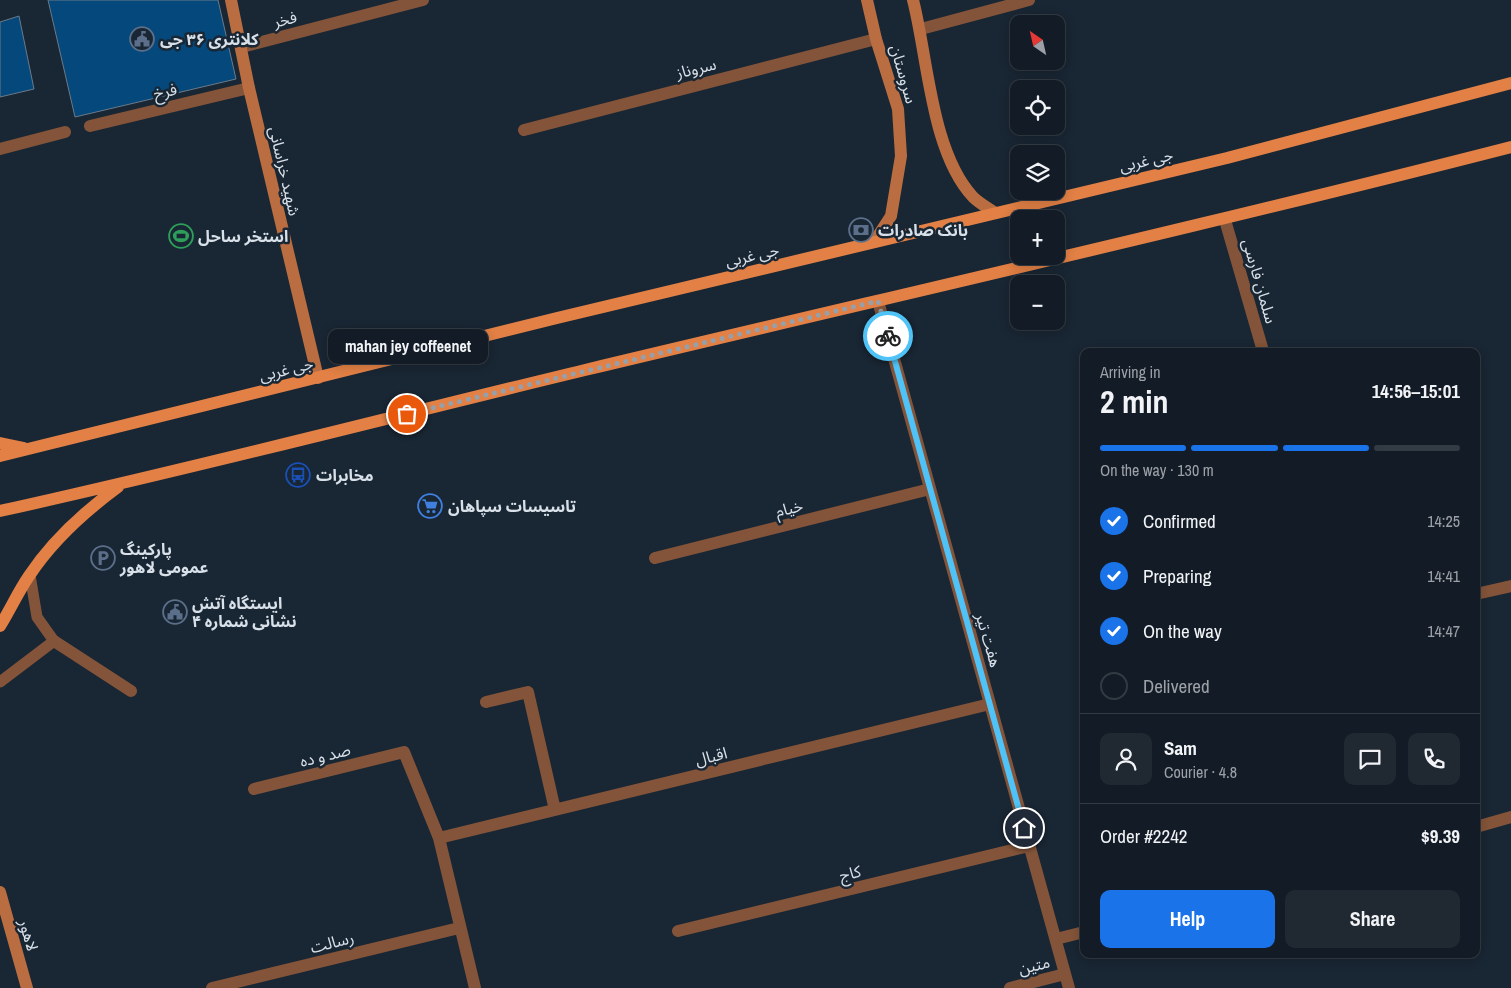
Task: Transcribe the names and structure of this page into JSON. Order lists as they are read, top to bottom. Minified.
{"streets":{"main road":["جی غربی"],"street":["فخر","سروناز","سروستان","فرخ","شهید خراسانی","سلمان فارسی","خیام","هفت تیر","صد و ده","اقبال","کاج","لاهور","رسالت","متین"]},"crossings":[["فخر","شهید خراسانی"],["سروناز","سروستان"],["سروستان","جی غربی"],["فرخ","شهید خراسانی"],["جی غربی","شهید خراسانی"],["خیام","هفت تیر"],["هفت تیر","اقبال"],["هفت تیر","کاج"],["هفت تیر","متین"],["صد و ده","اقبال"]],"places":{"public building":["کلانتری ۳۶ جی","ایستگاه آتش نشانی شماره ۴"],"bank":["بانک صادرات"],"sports":["استخر ساحل"],"other":["mahan jey coffeenet"],"bus stop":["مخابرات"],"supermarket":["تاسیسات سپاهان"],"parking":["پارکینگ عمومی لاهور"]},"north":"top left","page":{"map_buttons":["+","−"],"bubble":"mahan jey coffeenet","heading":["2 min","Arriving in","14:56–15:01"],"panel":["Sam","Courier · 4.8","Order #2242","$9.39"],"bar":"On the way · 130 m","list":[["Confirmed","14:25"],["Preparing","14:41"],["On the way","14:47"],"Delivered"],"buttons":["Help","Share"]}}
